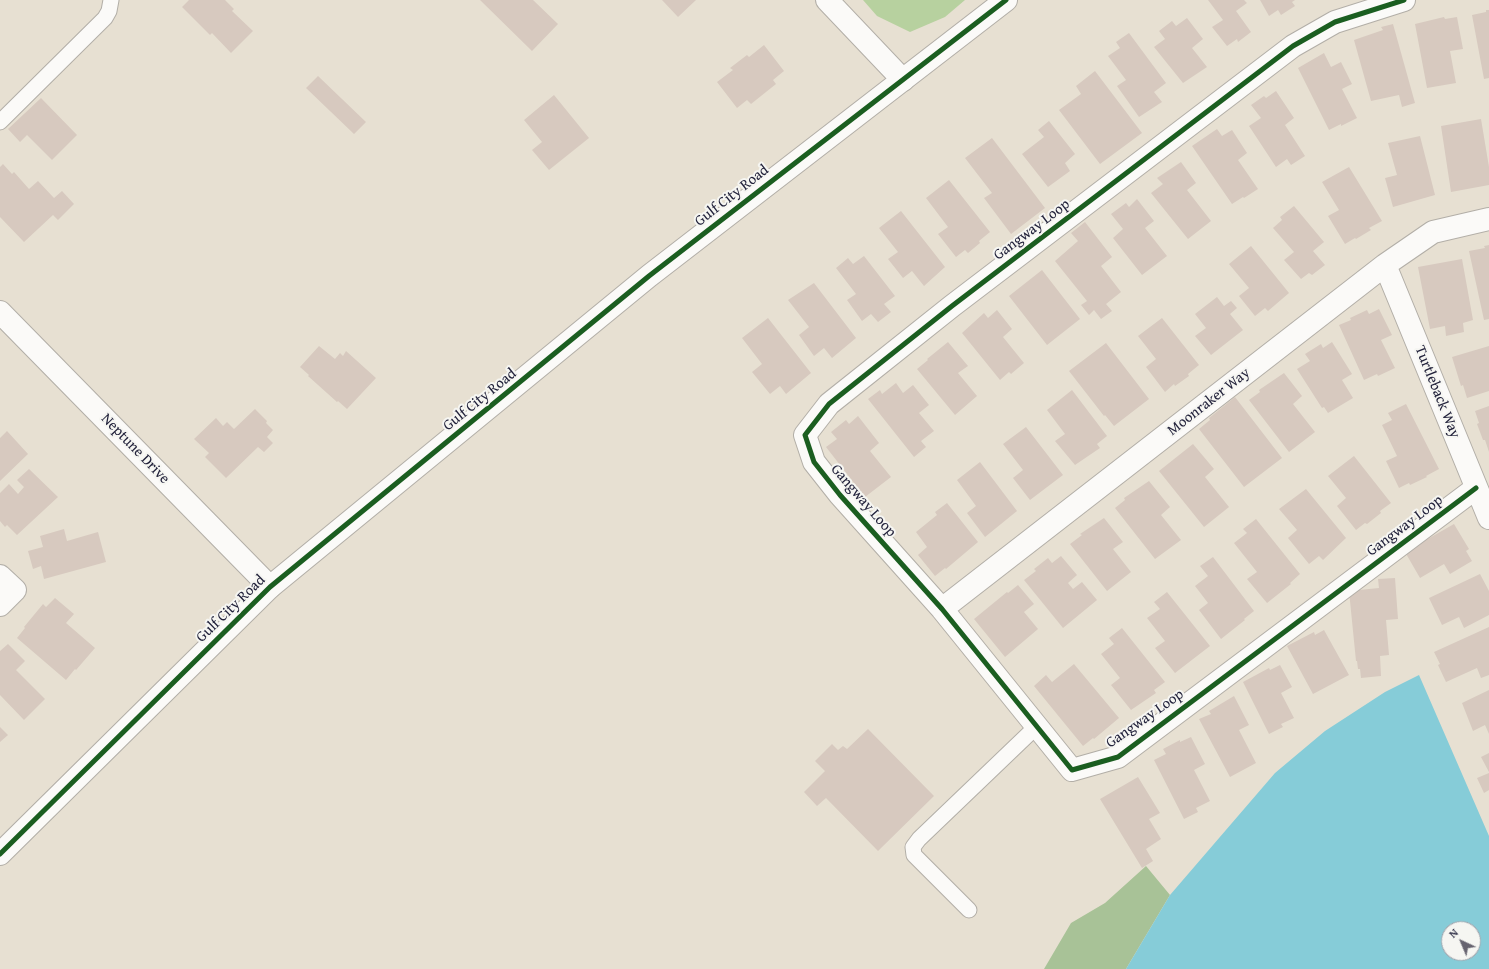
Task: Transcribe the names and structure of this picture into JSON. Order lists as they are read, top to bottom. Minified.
{"streets":{"street":["Gulf City Road","Gangway Loop","Turtleback Way","Moonraker Way","Neptune Drive"]},"crossings":[["Gulf City Road","Neptune Drive"],["Gangway Loop","Turtleback Way"],["Gangway Loop","Moonraker Way"],["Turtleback Way","Moonraker Way"]],"north":"top left"}
